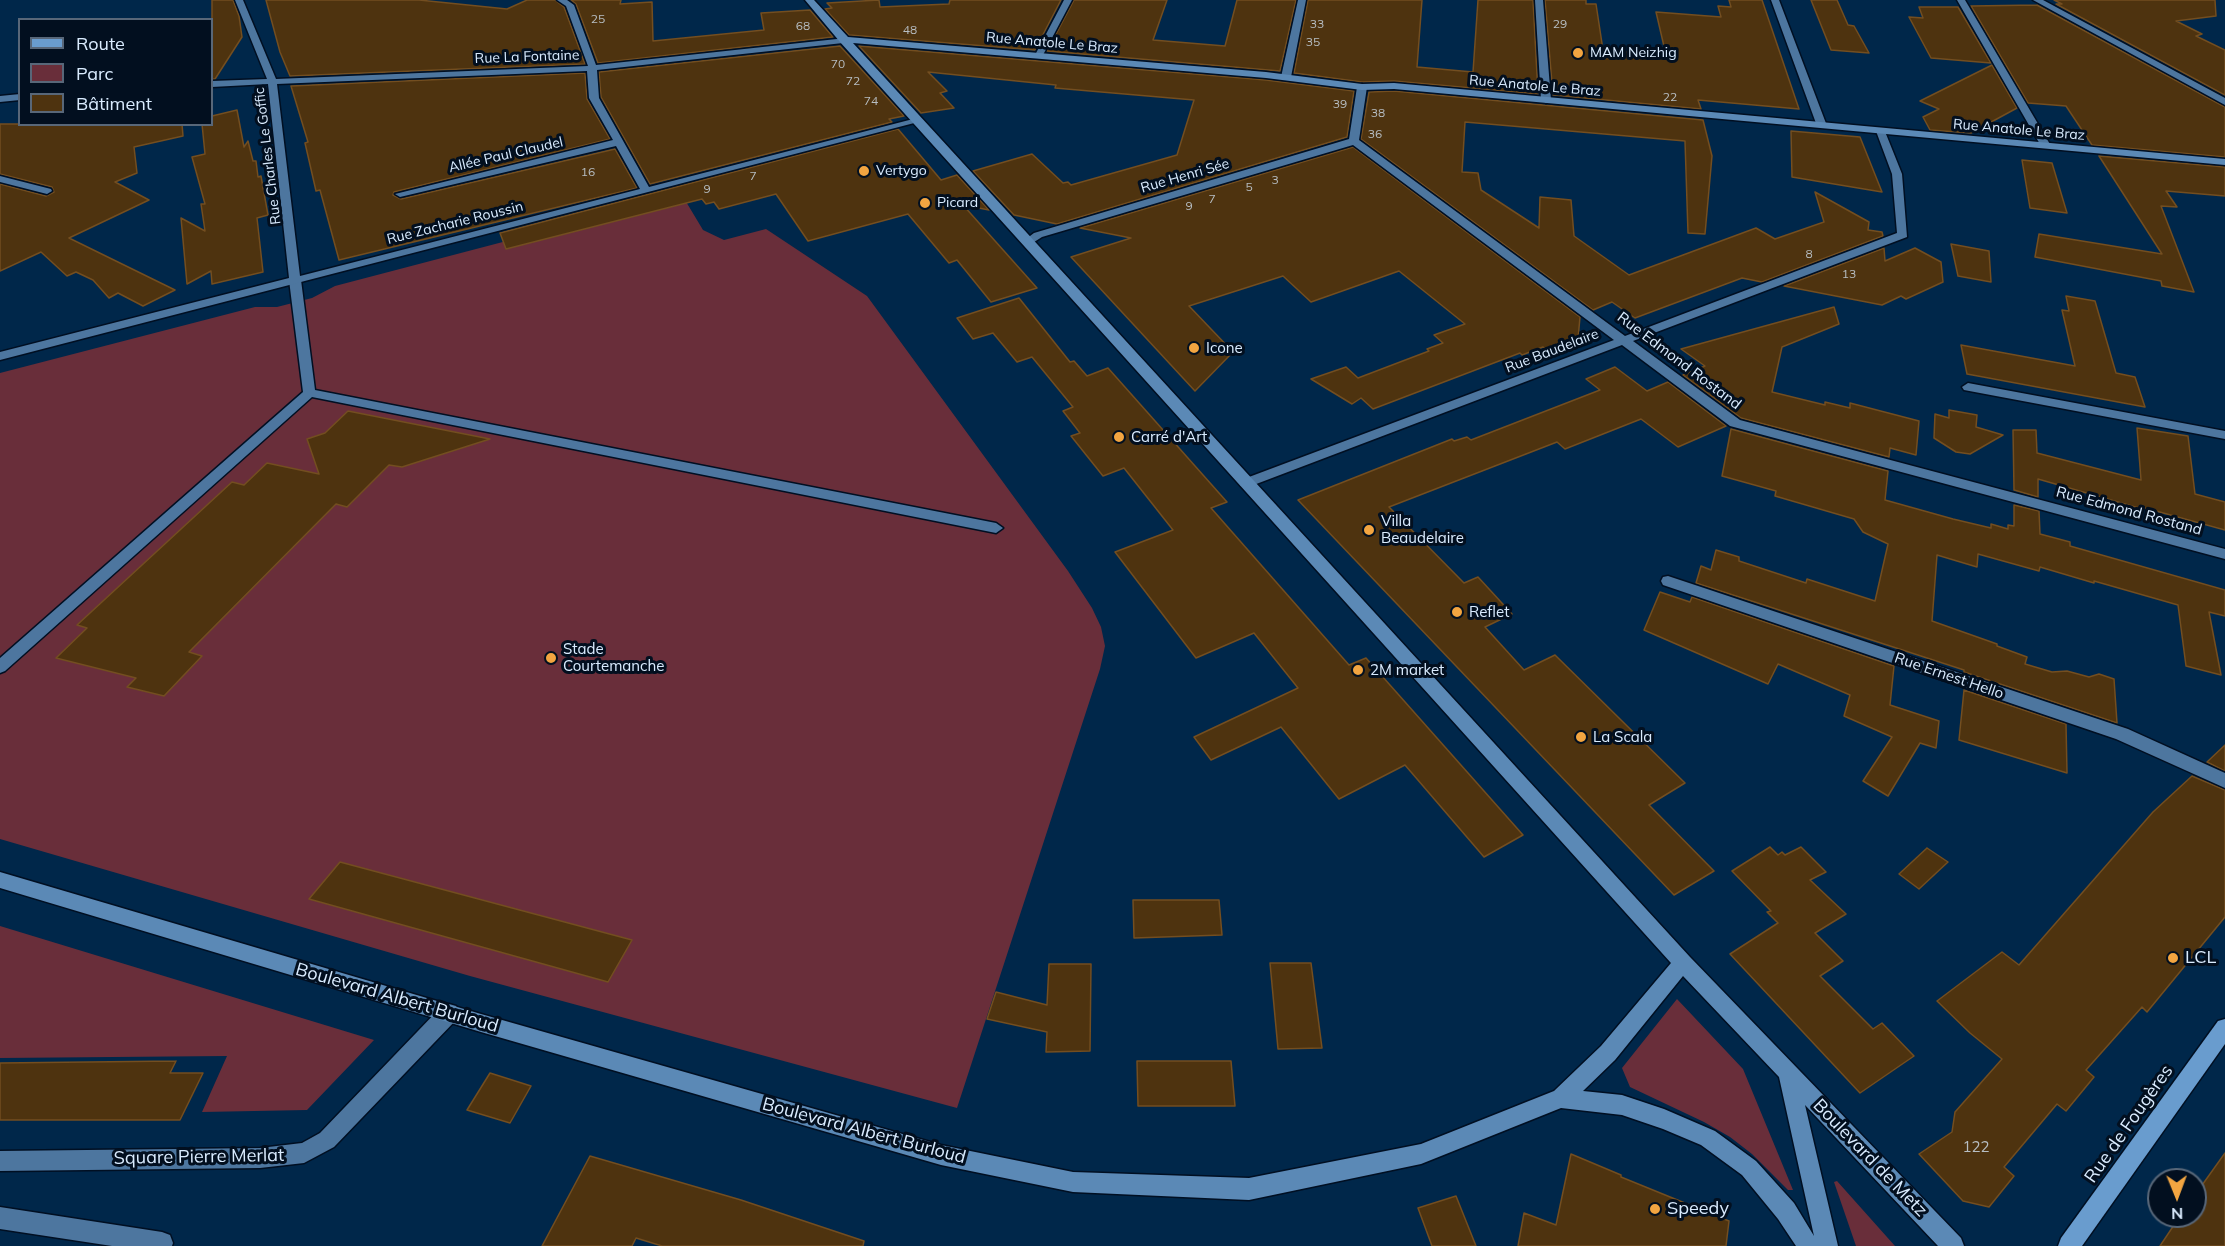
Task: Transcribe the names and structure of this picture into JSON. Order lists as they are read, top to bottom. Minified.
{"streets":{"main road":["Rue de Fougères"],"street":["Rue Anatole Le Braz","Rue La Fontaine","Allée Paul Claudel","Rue Charles Le Goffic","Rue Henri Sée","Rue Zacharie Roussin","Rue Baudelaire","Rue Edmond Rostand","Rue Ernest Hello","Boulevard Albert Burloud","Square Pierre Merlat","Boulevard de Metz"]},"crossings":[["Rue Anatole Le Braz","Rue La Fontaine"],["Rue Anatole Le Braz","Rue Baudelaire"],["Rue Anatole Le Braz","Boulevard de Metz"],["Rue La Fontaine","Rue Charles Le Goffic"],["Rue La Fontaine","Boulevard de Metz"],["Rue Charles Le Goffic","Rue Zacharie Roussin"],["Rue Henri Sée","Rue Edmond Rostand"],["Rue Henri Sée","Boulevard de Metz"],["Rue Zacharie Roussin","Boulevard de Metz"],["Rue Baudelaire","Rue Edmond Rostand"],["Rue Baudelaire","Boulevard de Metz"],["Boulevard Albert Burloud","Square Pierre Merlat"],["Boulevard Albert Burloud","Boulevard de Metz"]],"places":["MAM Neizhig","Vertygo","Picard","Icone","Carré d'Art","Villa Beaudelaire","Reflet","Stade Courtemanche","2M market","La Scala","LCL","Speedy"],"house_numbers":["25","33","29","68","48","35","70","72","22","74","39","38","36","16","7","3","5","9","7","9","8","13","122"],"legend":["Route","Parc","Bâtiment"],"north":"bottom"}
